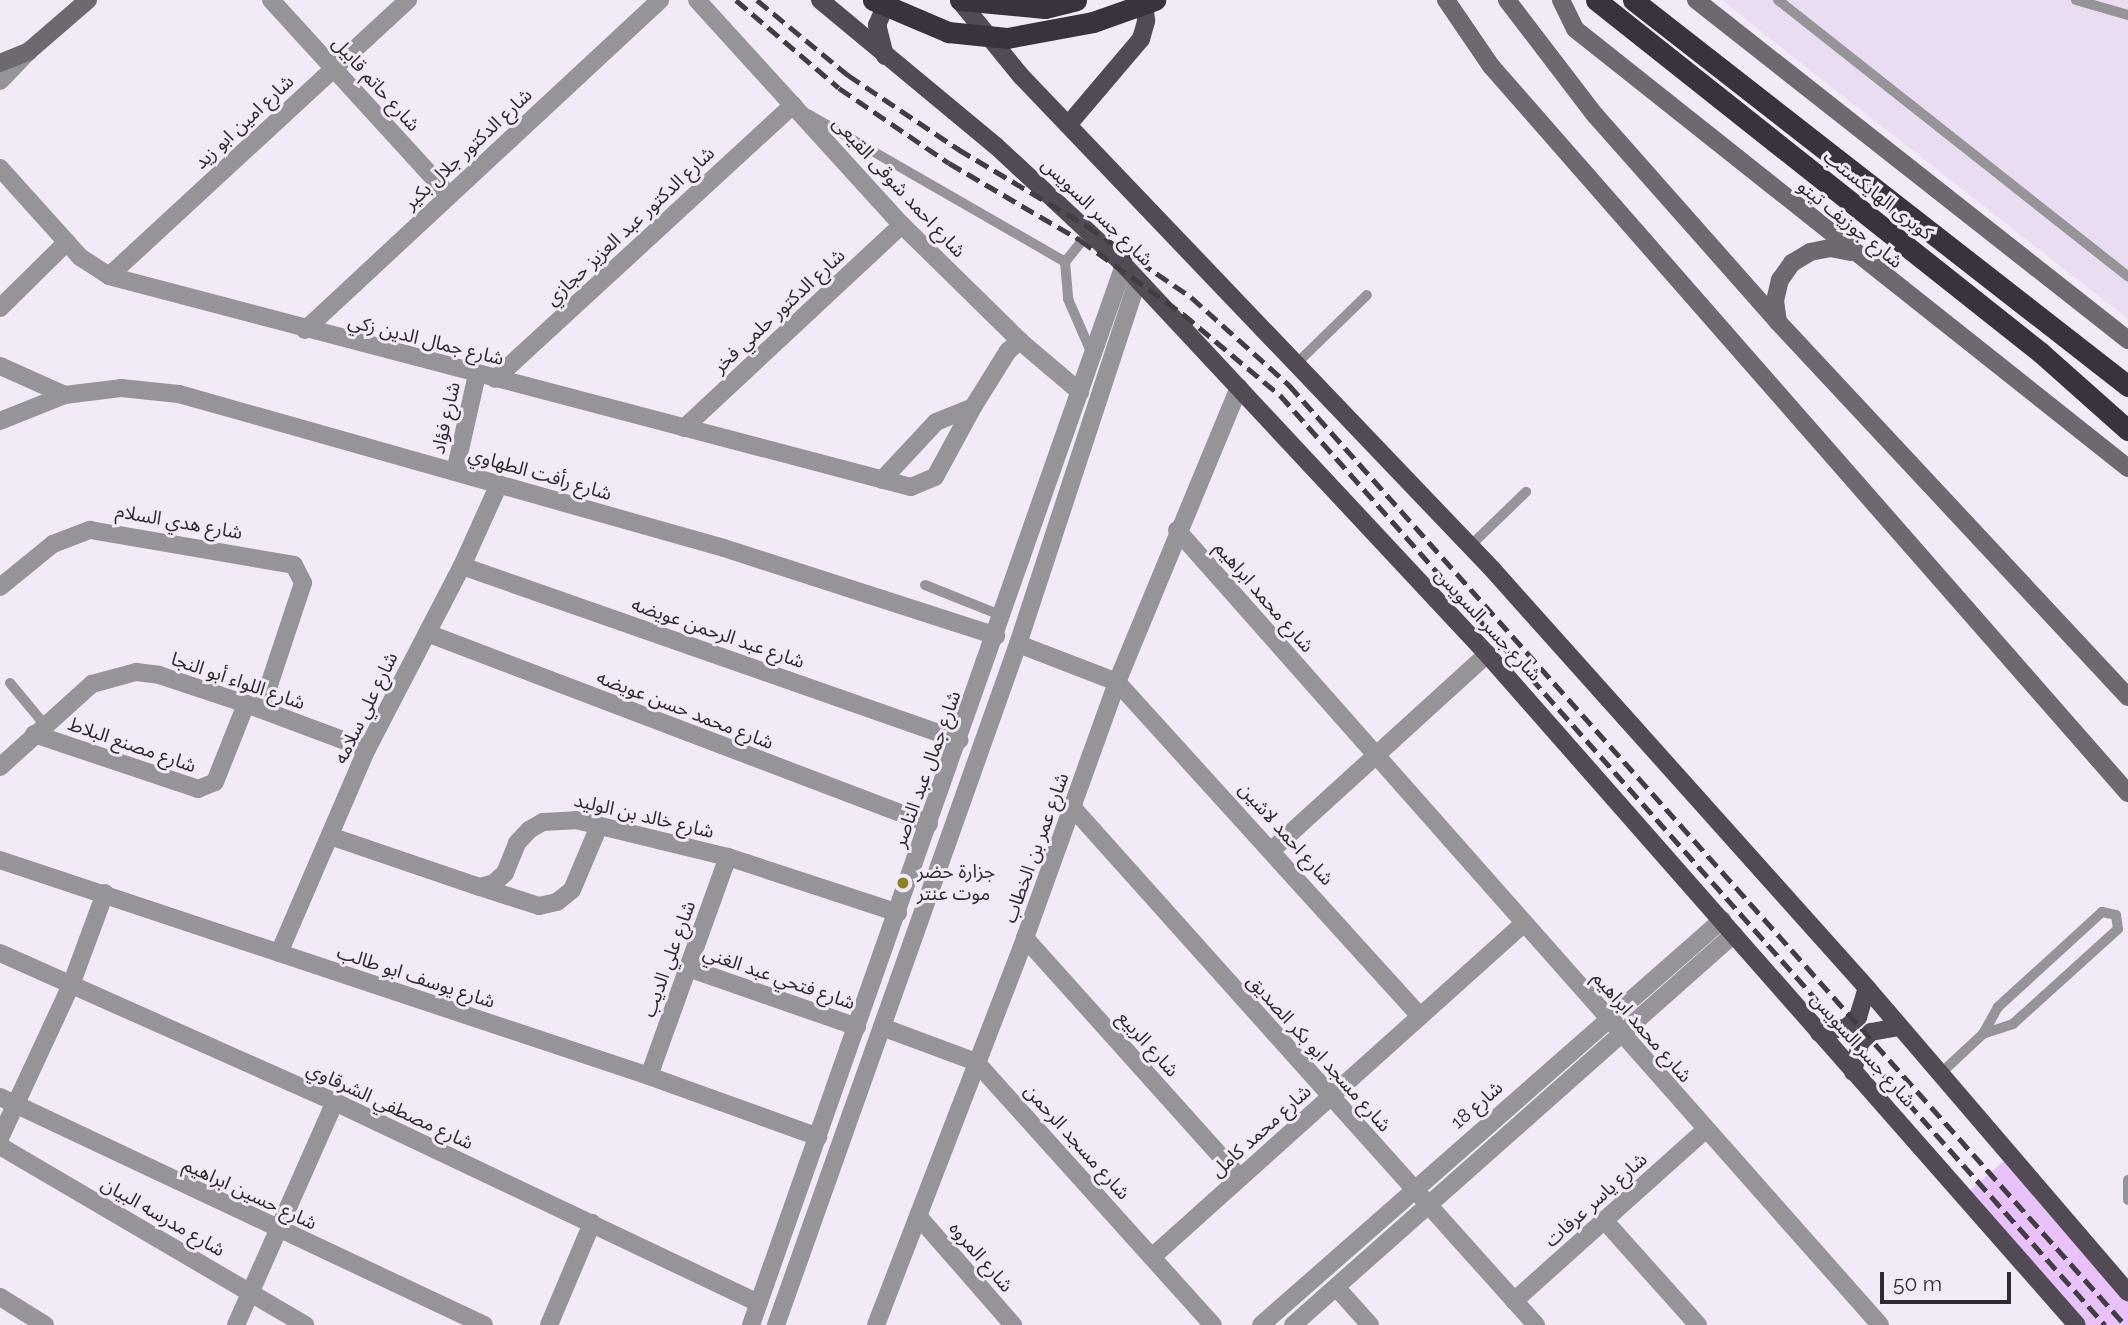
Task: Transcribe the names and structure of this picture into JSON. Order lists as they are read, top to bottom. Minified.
{"streets":{"highway":["كوبرى الهايكستب"],"main road":["شارع جسر السويس","شارع جوزيف تيتو"],"street":["شارع حاتم قابيل","شارع امين ابو زيد","شارع الدكتور جلال بكير","شارع احمد شوقى القيعى","شارع الدكتور عبد العزيز حجازي","شارع الدكتور حلمي فخر","شارع جمال الدين زكي","شارع فؤاد","شارع رأفت الطهاوي","شارع هدي السلام","شارع محمد ابراهيم","شارع عبد الرحمن عويضه","شارع اللواء أبو النجا","شارع علي سلامه","شارع محمد حسن عويضه","شارع مصنع البلاط","شارع جمال عبد الناصر","شارع خالد بن الوليد","شارع احمد لاشين","شارع عمر بن الخطاب","شارع علي الديب","شارع يوسف ابو طالب","شارع فتحي عبد الغني","شارع الربيع","شارع مسجد ابو بكر الصديق","شارع 18","شارع مصطفي الشرقاوي","شارع محمد كامل","شارع مسجد الرحمن","شارع حسين ابراهيم","شارع ياسر عرفات","شارع مدرسه البيان","شارع المروه"]},"crossings":[["شارع حاتم قابيل","شارع امين ابو زيد"],["شارع حاتم قابيل","شارع الدكتور جلال بكير"],["شارع امين ابو زيد","شارع جمال الدين زكي"],["شارع الدكتور جلال بكير","شارع جمال الدين زكي"],["شارع احمد شوقى القيعى","شارع الدكتور عبد العزيز حجازي"],["شارع احمد شوقى القيعى","شارع الدكتور حلمي فخر"],["شارع احمد شوقى القيعى","شارع جمال الدين زكي"],["شارع احمد شوقى القيعى","شارع جمال عبد الناصر"],["شارع جسر السويس","شارع جمال عبد الناصر"],["شارع جسر السويس","شارع عمر بن الخطاب"],["شارع جسر السويس","شارع 18"],["شارع الدكتور عبد العزيز حجازي","شارع جمال الدين زكي"],["شارع الدكتور عبد العزيز حجازي","شارع فؤاد"],["شارع الدكتور حلمي فخر","شارع جمال الدين زكي"],["شارع جمال الدين زكي","شارع فؤاد"],["شارع فؤاد","شارع رأفت الطهاوي"],["شارع رأفت الطهاوي","شارع علي سلامه"],["شارع رأفت الطهاوي","شارع جمال عبد الناصر"],["شارع هدي السلام","شارع مصنع البلاط"],["شارع محمد ابراهيم","شارع عمر بن الخطاب"],["شارع محمد ابراهيم","شارع 18"],["شارع محمد ابراهيم","شارع محمد كامل"],["شارع محمد ابراهيم","شارع ياسر عرفات"],["شارع عبد الرحمن عويضه","شارع علي سلامه"],["شارع عبد الرحمن عويضه","شارع جمال عبد الناصر"],["شارع اللواء أبو النجا","شارع علي سلامه"],["شارع اللواء أبو النجا","شارع مصنع البلاط"],["شارع علي سلامه","شارع محمد حسن عويضه"],["شارع علي سلامه","شارع يوسف ابو طالب"],["شارع محمد حسن عويضه","شارع جمال عبد الناصر"],["شارع جمال عبد الناصر","شارع خالد بن الوليد"],["شارع جمال عبد الناصر","شارع يوسف ابو طالب"],["شارع جمال عبد الناصر","شارع فتحي عبد الغني"],["شارع جمال عبد الناصر","شارع مصطفي الشرقاوي"],["شارع خالد بن الوليد","شارع علي الديب"],["شارع احمد لاشين","شارع عمر بن الخطاب"],["شارع احمد لاشين","شارع محمد كامل"],["شارع عمر بن الخطاب","شارع الربيع"],["شارع عمر بن الخطاب","شارع مسجد ابو بكر الصديق"],["شارع عمر بن الخطاب","شارع مسجد الرحمن"],["شارع عمر بن الخطاب","شارع المروه"],["شارع علي الديب","شارع يوسف ابو طالب"],["شارع علي الديب","شارع فتحي عبد الغني"],["شارع الربيع","شارع محمد كامل"],["شارع مسجد ابو بكر الصديق","شارع 18"],["شارع مسجد ابو بكر الصديق","شارع محمد كامل"],["شارع مسجد ابو بكر الصديق","شارع ياسر عرفات"],["شارع محمد كامل","شارع مسجد الرحمن"]],"places":["جزارة حضر موت عنتر"],"scale_bar":"50 m"}
